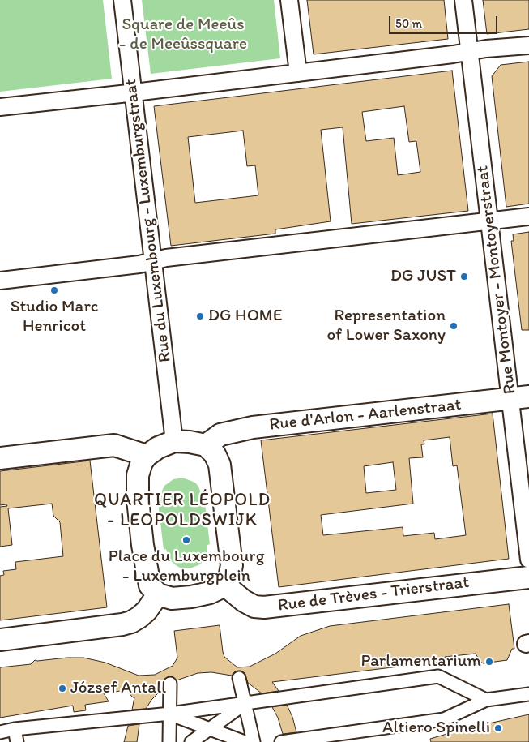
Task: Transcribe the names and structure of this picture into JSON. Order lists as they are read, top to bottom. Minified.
{"streets":{"street":["Rue du Luxembourg - Luxemburgstraat","Rue Montoyer - Montoyerstraat","Rue d'Arlon - Aarlenstraat","Rue de Trèves - Trierstraat"]},"crossings":[["Rue Montoyer - Montoyerstraat","Rue d'Arlon - Aarlenstraat"]],"districts":["QUARTIER LÉOPOLD - LEOPOLDSWIJK"],"parks":["Square de Meeûs - de Meeûssquare"],"places":["DG JUST","Studio Marc Henricot","DG HOME","Representation of Lower Saxony","Place du Luxembourg - Luxemburgplein","Parlamentarium","József Antall","Altiero Spinelli"],"scale_bar":"50 m"}
